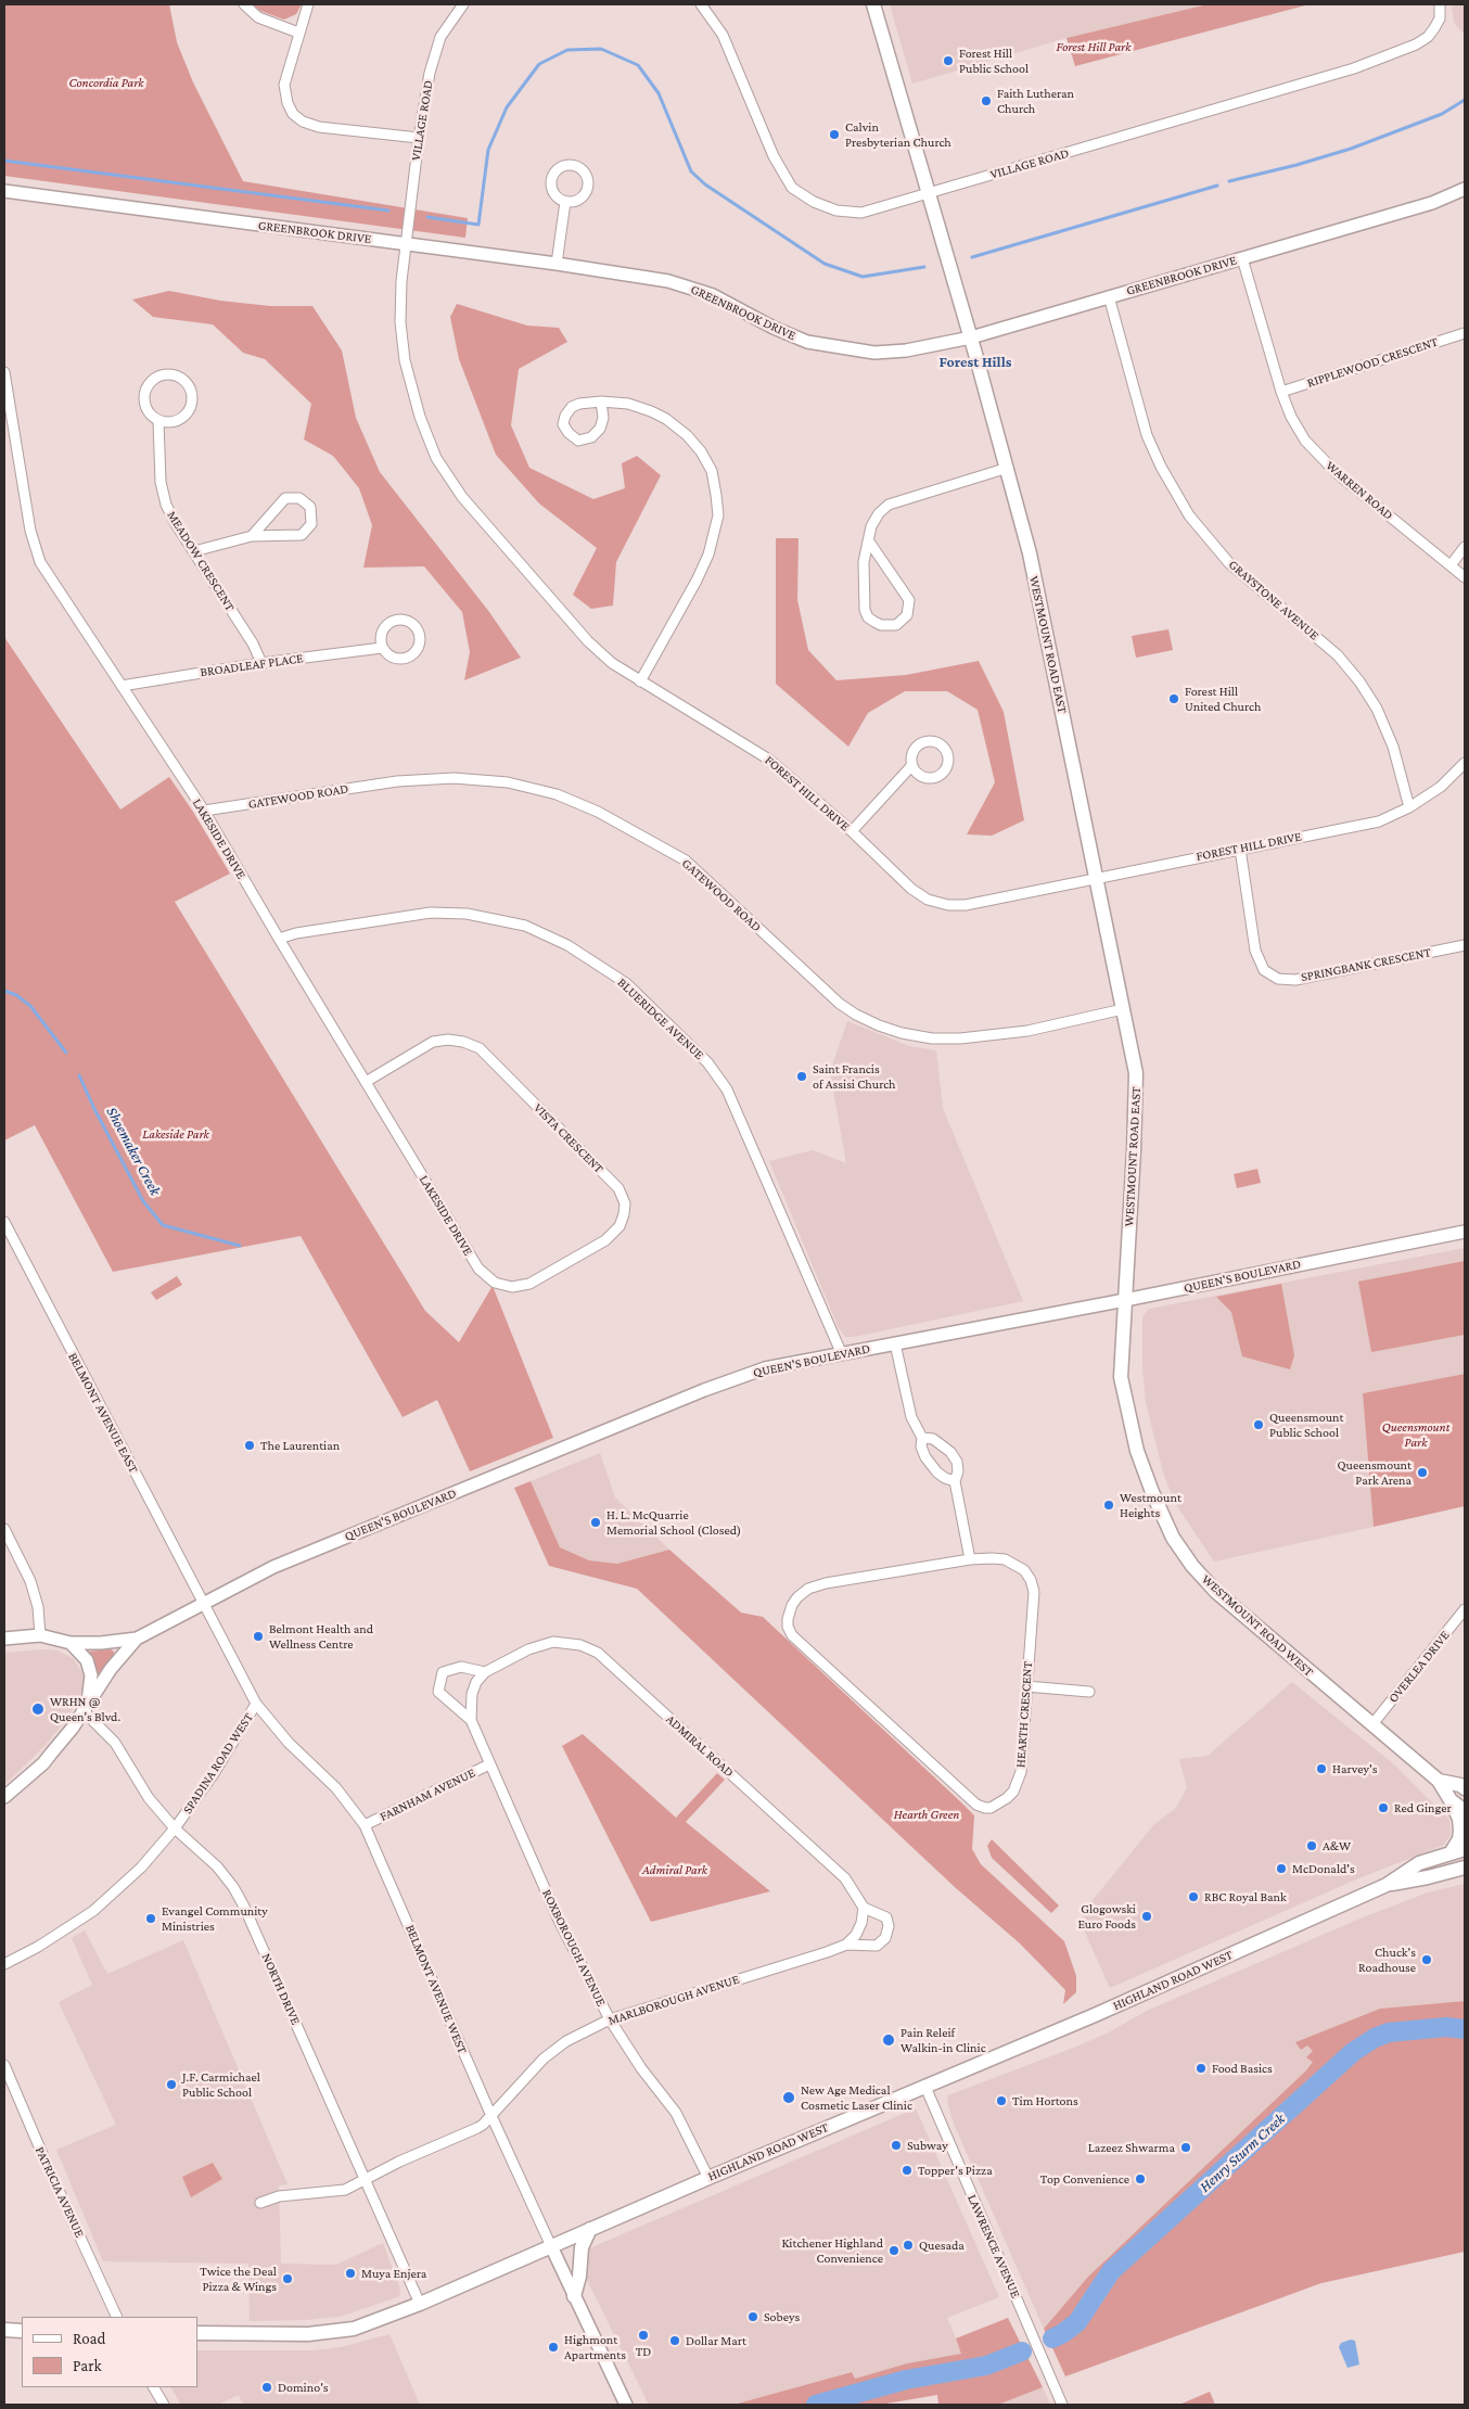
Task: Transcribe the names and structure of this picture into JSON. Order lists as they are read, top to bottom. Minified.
{"streets":{"main road":["WESTMOUNT ROAD EAST","WESTMOUNT ROAD WEST","HIGHLAND ROAD WEST"],"street":["VILLAGE ROAD","GREENBROOK DRIVE","RIPPLEWOOD CRESCENT","WARREN ROAD","MEADOW CRESCENT","GRAYSTONE AVENUE","BROADLEAF PLACE","FOREST HILL DRIVE","GATEWOOD ROAD","LAKESIDE DRIVE","SPRINGBANK CRESCENT","BLUERIDGE AVENUE","VISTA CRESCENT","QUEEN'S BOULEVARD","BELMONT AVENUE EAST","OVERLEA DRIVE","HEARTH CRESCENT","ADMIRAL ROAD","SPADINA ROAD WEST","FARNHAM AVENUE","ROXBOROUGH AVENUE","NORTH DRIVE","BELMONT AVENUE WEST","MARLBOROUGH AVENUE","PATRICIA AVENUE","LAWRENCE AVENUE"]},"crossings":[["VILLAGE ROAD","GREENBROOK DRIVE"],["VILLAGE ROAD","WESTMOUNT ROAD EAST"],["VILLAGE ROAD","FOREST HILL DRIVE"],["GREENBROOK DRIVE","WARREN ROAD"],["GREENBROOK DRIVE","GRAYSTONE AVENUE"],["GREENBROOK DRIVE","WESTMOUNT ROAD EAST"],["GREENBROOK DRIVE","FOREST HILL DRIVE"],["RIPPLEWOOD CRESCENT","WARREN ROAD"],["MEADOW CRESCENT","BROADLEAF PLACE"],["GRAYSTONE AVENUE","FOREST HILL DRIVE"],["WESTMOUNT ROAD EAST","FOREST HILL DRIVE"],["WESTMOUNT ROAD EAST","GATEWOOD ROAD"],["WESTMOUNT ROAD EAST","QUEEN'S BOULEVARD"],["WESTMOUNT ROAD EAST","WESTMOUNT ROAD WEST"],["BROADLEAF PLACE","LAKESIDE DRIVE"],["FOREST HILL DRIVE","SPRINGBANK CRESCENT"],["GATEWOOD ROAD","LAKESIDE DRIVE"],["LAKESIDE DRIVE","BLUERIDGE AVENUE"],["LAKESIDE DRIVE","VISTA CRESCENT"],["BLUERIDGE AVENUE","QUEEN'S BOULEVARD"],["QUEEN'S BOULEVARD","BELMONT AVENUE EAST"],["QUEEN'S BOULEVARD","WESTMOUNT ROAD WEST"],["QUEEN'S BOULEVARD","NORTH DRIVE"],["QUEEN'S BOULEVARD","BELMONT AVENUE WEST"],["BELMONT AVENUE EAST","BELMONT AVENUE WEST"],["WESTMOUNT ROAD WEST","OVERLEA DRIVE"],["ADMIRAL ROAD","MARLBOROUGH AVENUE"],["SPADINA ROAD WEST","NORTH DRIVE"],["SPADINA ROAD WEST","BELMONT AVENUE WEST"],["FARNHAM AVENUE","ROXBOROUGH AVENUE"],["FARNHAM AVENUE","BELMONT AVENUE WEST"],["ROXBOROUGH AVENUE","HIGHLAND ROAD WEST"],["ROXBOROUGH AVENUE","MARLBOROUGH AVENUE"],["HIGHLAND ROAD WEST","NORTH DRIVE"],["HIGHLAND ROAD WEST","BELMONT AVENUE WEST"],["HIGHLAND ROAD WEST","LAWRENCE AVENUE"],["NORTH DRIVE","MARLBOROUGH AVENUE"],["BELMONT AVENUE WEST","MARLBOROUGH AVENUE"]],"districts":["Forest Hills"],"water":["Shoemaker Creek","Henry Sturm Creek"],"parks":["Forest Hill Park","Concordia Park","Lakeside Park","Queensmount Park","Hearth Green","Admiral Park"],"places":["Forest Hill Public School","Faith Lutheran Church","Calvin Presbyterian Church","Forest Hill United Church","Saint Francis of Assisi Church","Queensmount Public School","The Laurentian","Queensmount Park Arena","Westmount Heights","H. L. McQuarrie Memorial School (Closed)","Belmont Health and Wellness Centre","WRHN @ Queen’s Blvd.","Harvey's","Red Ginger","A&W","McDonald's","RBC Royal Bank","Glogowski Euro Foods","Evangel Community Ministries","Chuck's Roadhouse","Pain Releif Walkin-in Clinic","Food Basics","J.F. Carmichael Public School","New Age Medical Cosmetic Laser Clinic","Tim Hortons","Subway","Lazeez Shwarma","Topper's Pizza","Top Convenience","Quesada","Kitchener Highland Convenience","Muya Enjera","Twice the Deal Pizza & Wings","Sobeys","TD","Dollar Mart","Highmont Apartments","Domino's"],"legend":["Road","Park"]}
